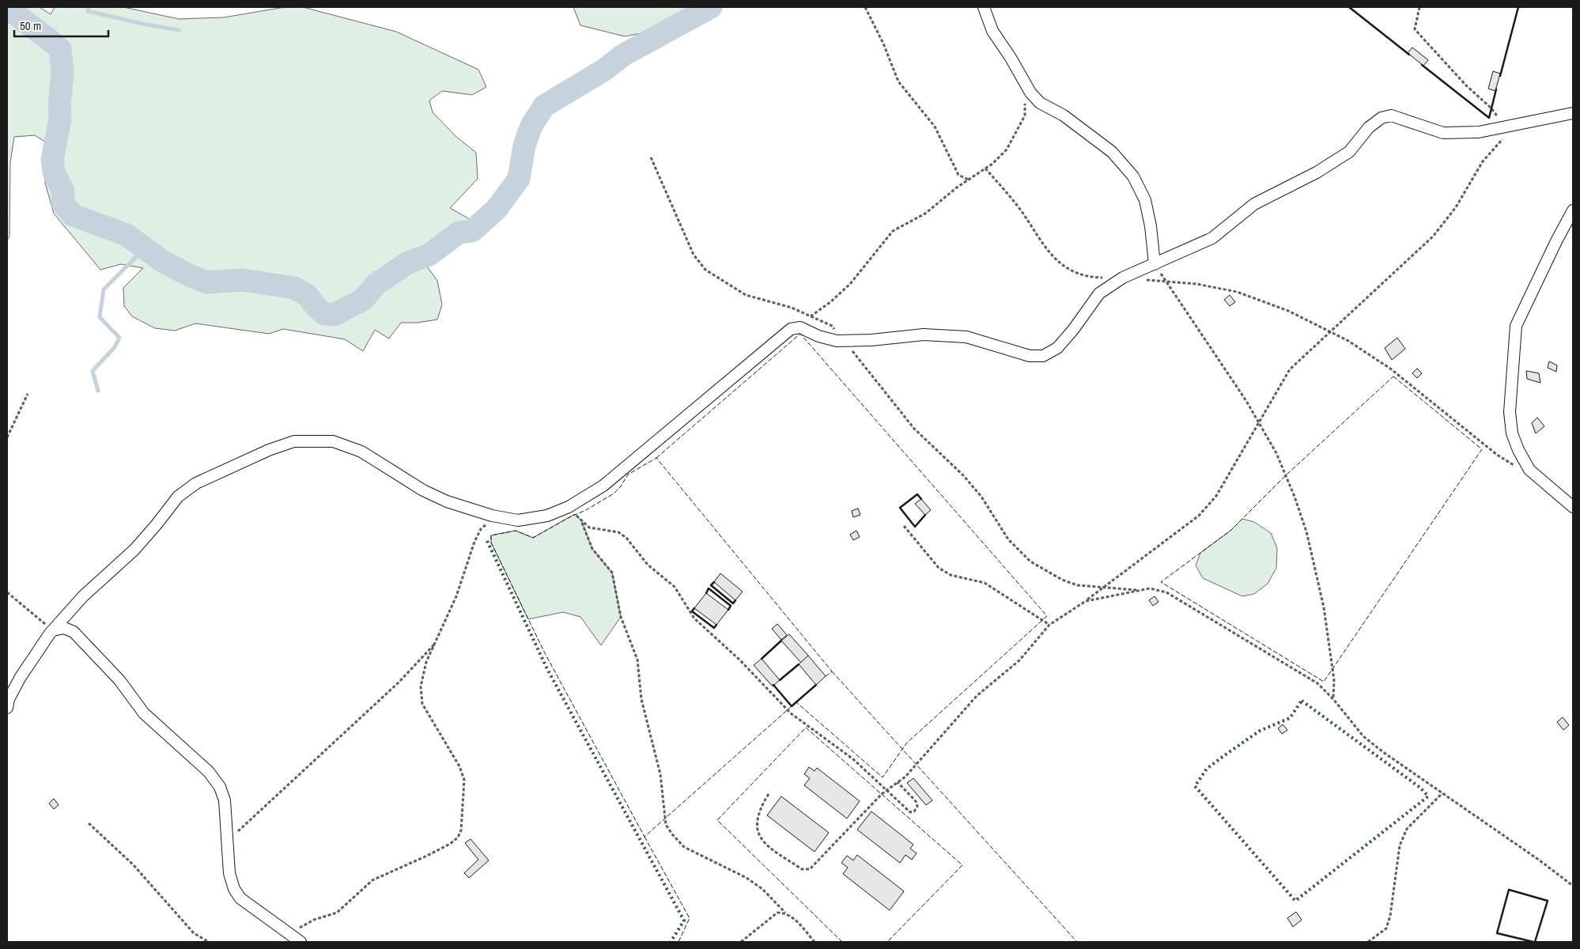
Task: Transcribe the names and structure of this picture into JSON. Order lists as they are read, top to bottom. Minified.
{"scale_bar":"50 m"}
